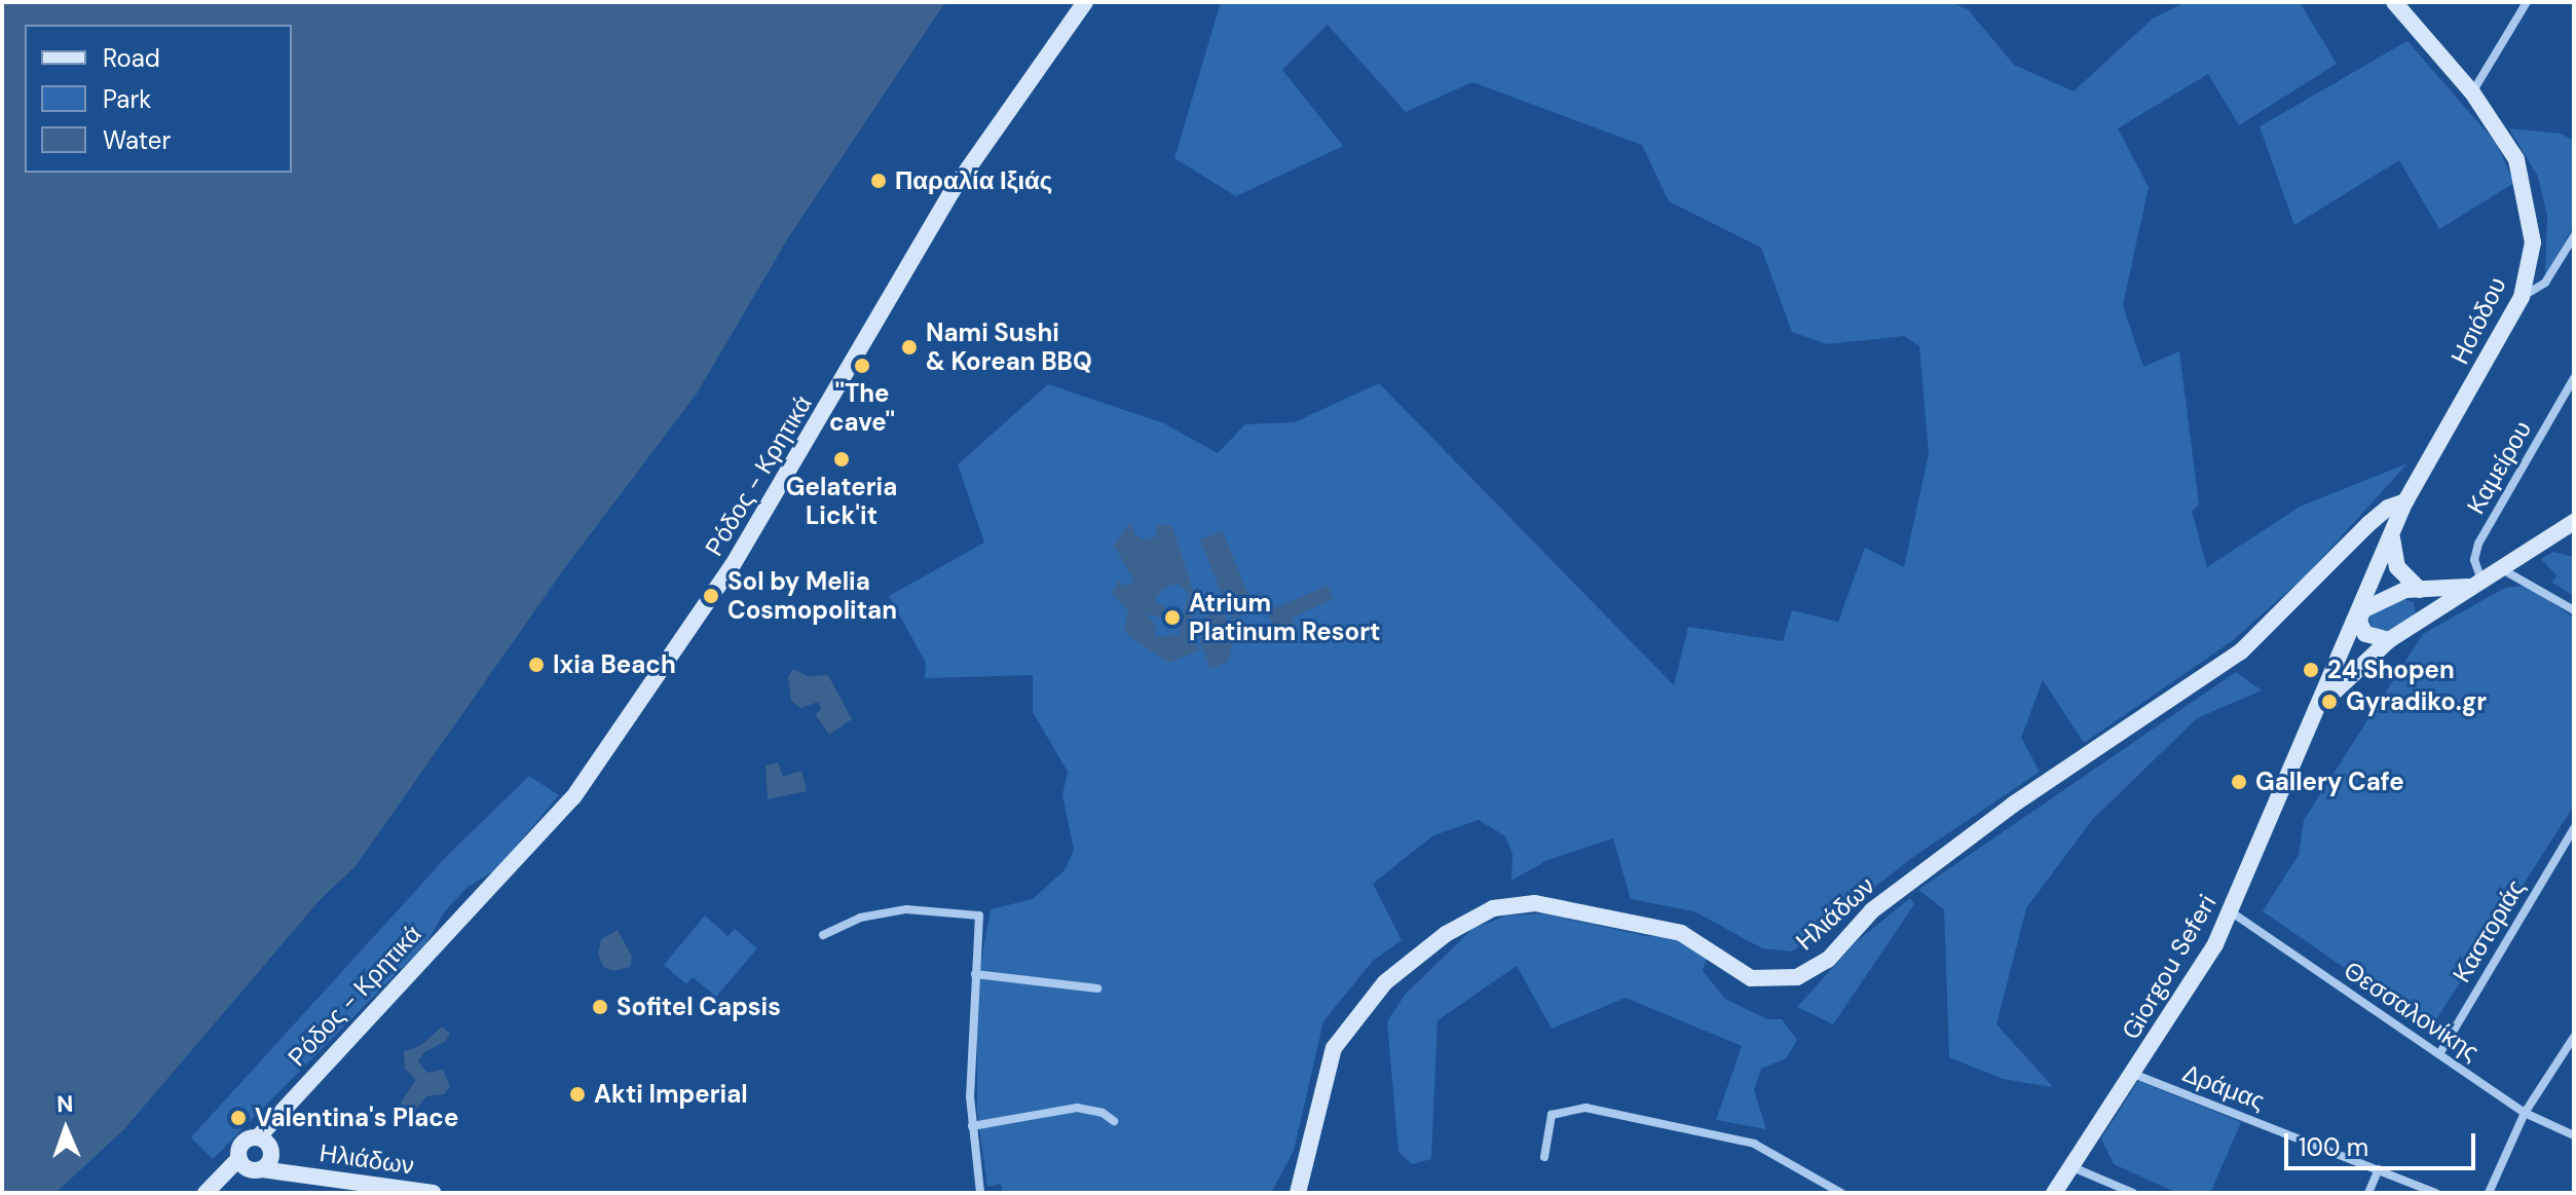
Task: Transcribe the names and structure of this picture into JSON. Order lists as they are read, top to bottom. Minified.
{"streets":{"main road":["Ησιόδου","Ρόδος - Κρητικά","Ηλιάδων","Giorgou Seferi"],"street":["Καμείρου","Καστοριάς","Θεσσαλονίκης","Δράμας"]},"crossings":[["Ησιόδου","Ηλιάδων"],["Ησιόδου","Giorgou Seferi"],["Ρόδος - Κρητικά","Ηλιάδων"],["Καστοριάς","Θεσσαλονίκης"],["Giorgou Seferi","Θεσσαλονίκης"],["Giorgou Seferi","Δράμας"]],"places":["Παραλία Ιξιάς","Nami Sushi & Korean BBQ","''The cave''","Gelateria Lick'it","Sol by Melia Cosmopolitan","Atrium Platinum Resort","Ixia Beach","24 Shopen","Gyradiko.gr","Gallery Cafe","Sofitel Capsis","Akti Imperial","Valentina's Place"],"legend":["Road","Park","Water"],"scale_bar":"100 m","north":"top"}
